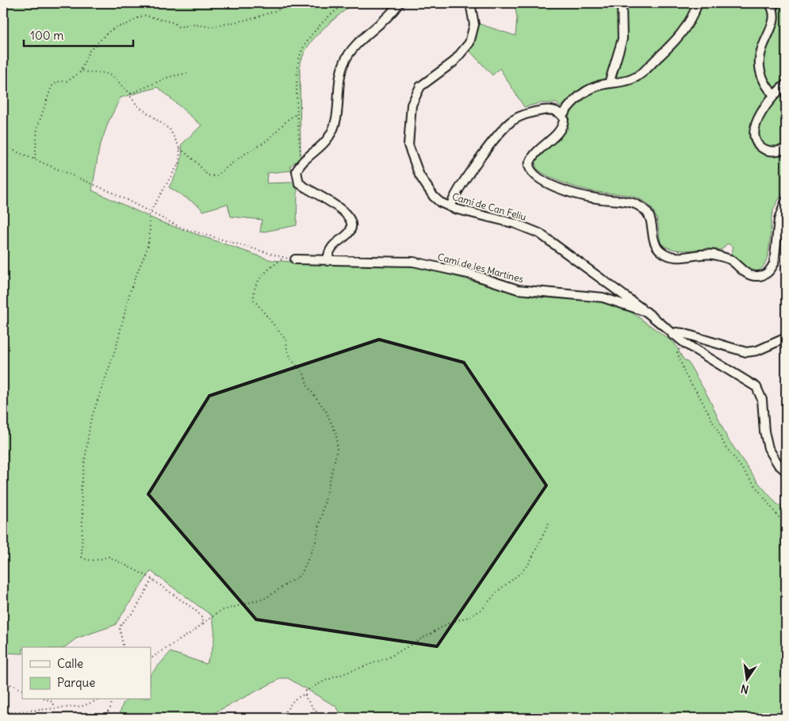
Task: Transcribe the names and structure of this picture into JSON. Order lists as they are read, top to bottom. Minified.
{"streets":{"street":["Camí de Can Feliu","Camí de les Martines"]},"crossings":[["Camí de Can Feliu","Camí de les Martines"]],"legend":["Calle","Parque"],"scale_bar":"100 m","north":"bottom"}
